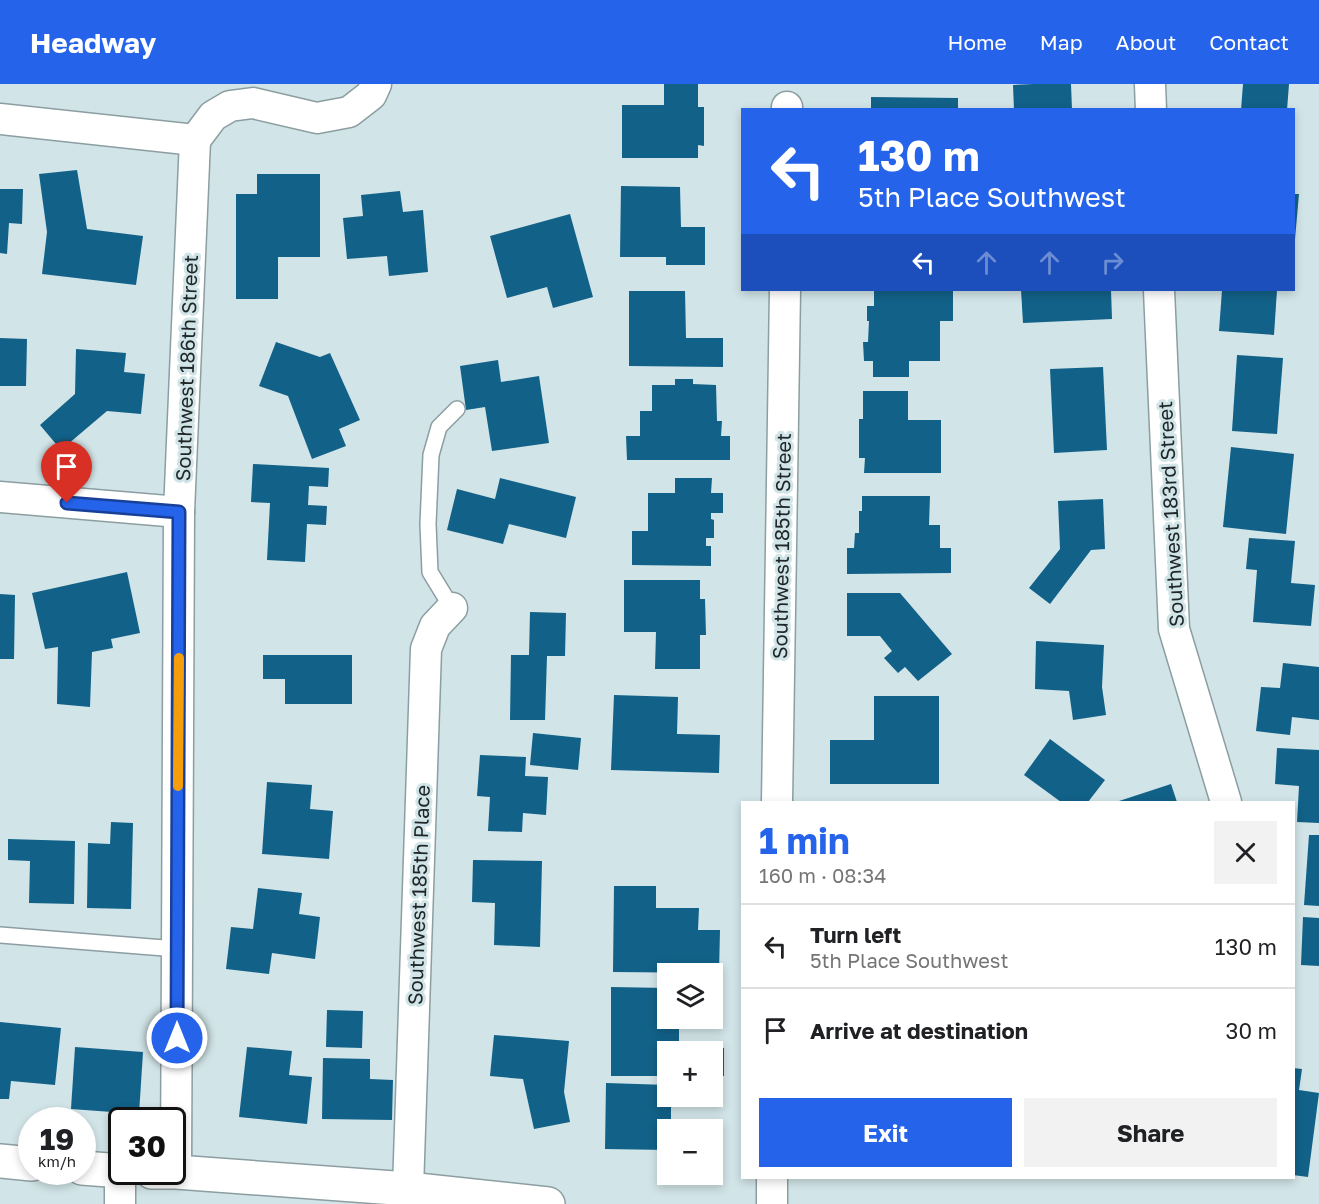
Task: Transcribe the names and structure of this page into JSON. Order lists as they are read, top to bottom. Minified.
{"streets":{"street":["Southwest 186th Street","Southwest 183rd Street","Southwest 185th Street","Southwest 185th Place"]},"page":{"header":"Headway","nav":["Home","Map","About","Contact"],"turn":["130 m","5th Place Southwest"],"heading":["1 min","160 m · 08:34"],"list":[{"name":"Turn left","note":"5th Place Southwest","value":"130 m"},{"name":"Arrive at destination","value":"30 m"}],"map_buttons":["+","−"],"buttons":["Exit","Share"],"speed":"19 km/h","limit":"30"}}
